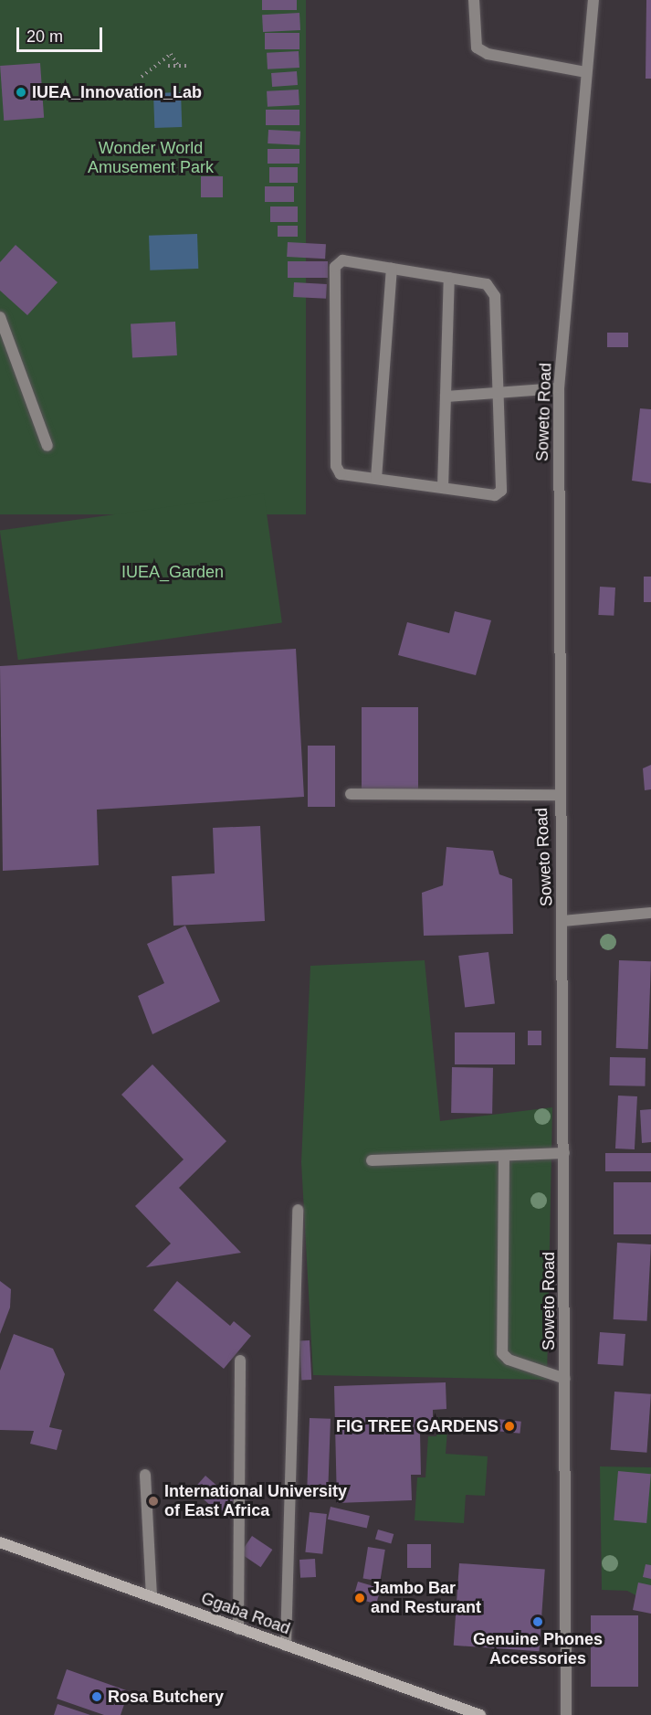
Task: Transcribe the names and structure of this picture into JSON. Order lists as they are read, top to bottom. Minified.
{"streets":{"main road":["Ggaba Road"],"street":["Soweto Road"]},"parks":["Wonder World Amusement Park","IUEA_Garden"],"places":["IUEA_Innovation_Lab","FIG TREE GARDENS","International University of East Africa","Jambo Bar and Resturant","Genuine Phones Accessories","Rosa Butchery"],"scale_bar":"20 m"}
